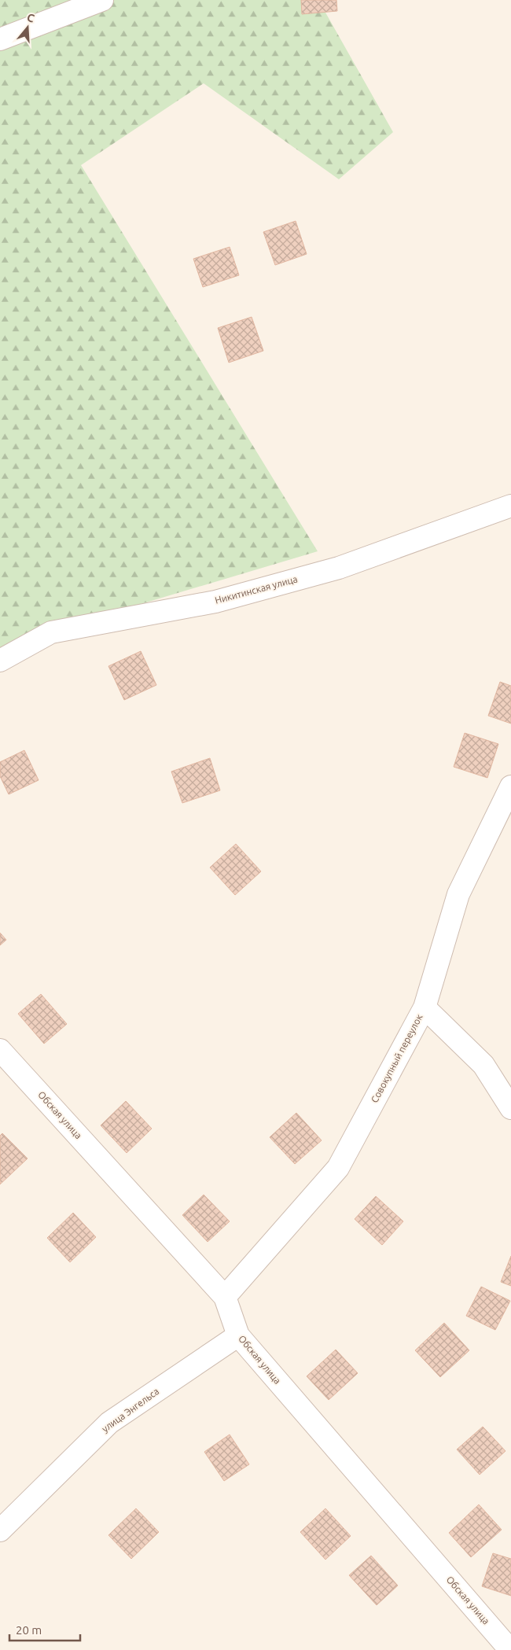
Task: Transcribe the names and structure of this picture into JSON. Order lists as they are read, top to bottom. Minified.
{"streets":{"street":["Никитинская улица","Совокупный переулок","Обская улица","улица Энгельса"]},"crossings":[["Совокупный переулок","Обская улица"],["Обская улица","улица Энгельса"]],"scale_bar":"20 m","north":"top"}
